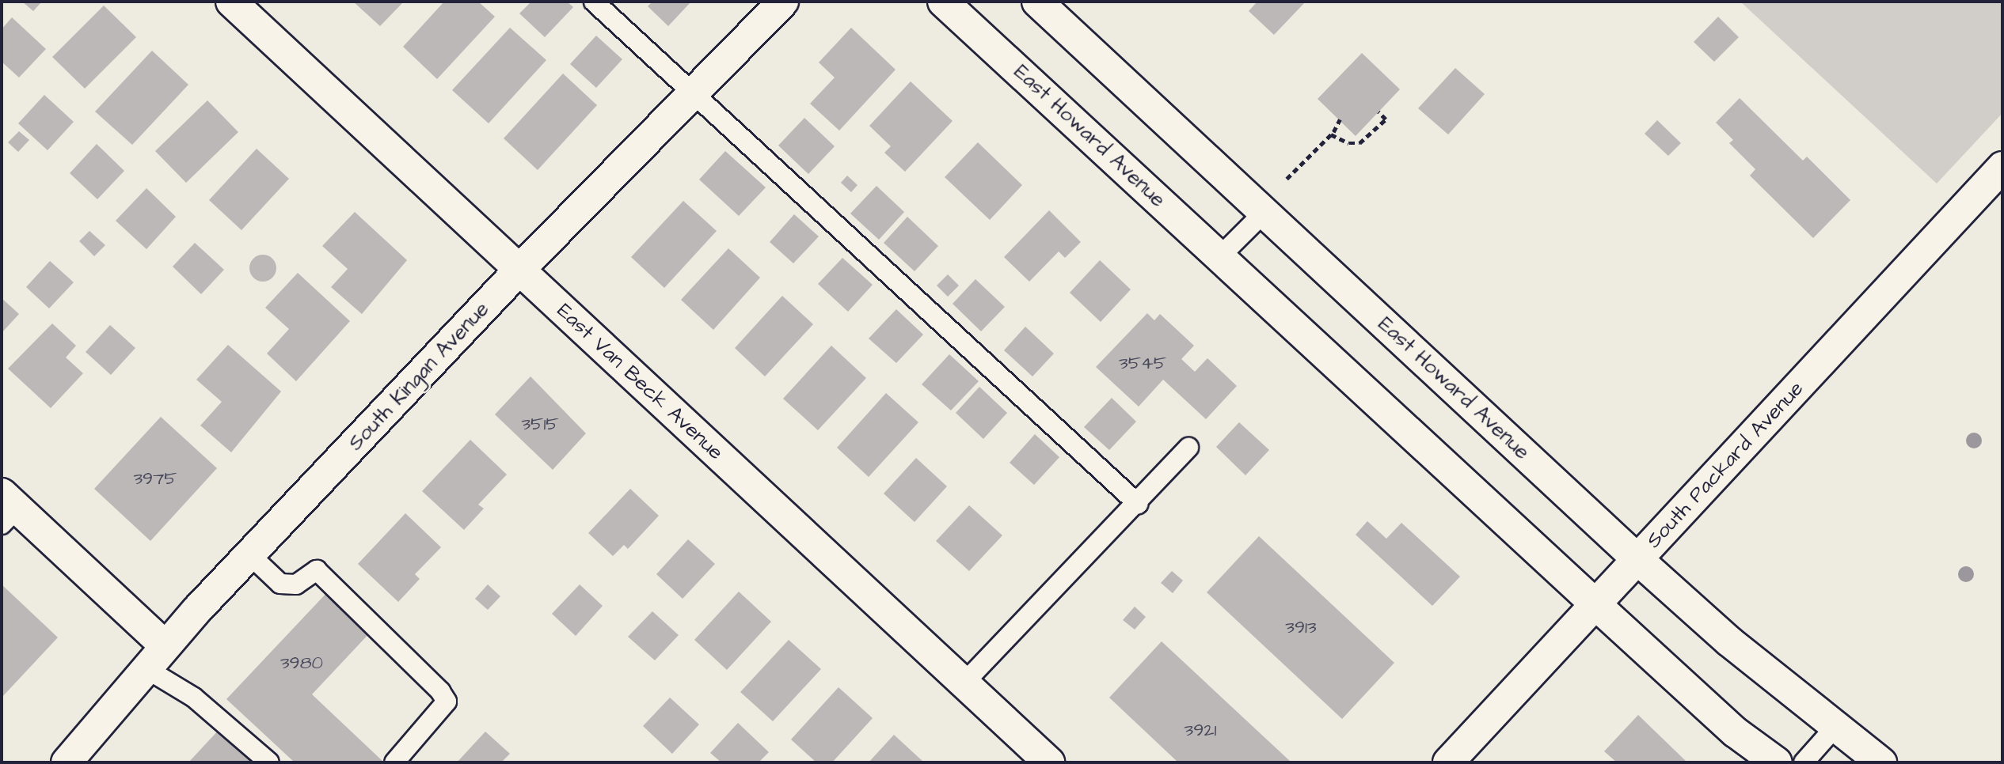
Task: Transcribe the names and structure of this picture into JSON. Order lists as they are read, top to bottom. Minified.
{"streets":{"street":["East Howard Avenue","South Kingan Avenue","East Van Beck Avenue","South Packard Avenue"]},"crossings":[["East Howard Avenue","South Packard Avenue"],["South Kingan Avenue","East Van Beck Avenue"]],"house_numbers":["3545","3515","3975","3913","3980","3921"]}
